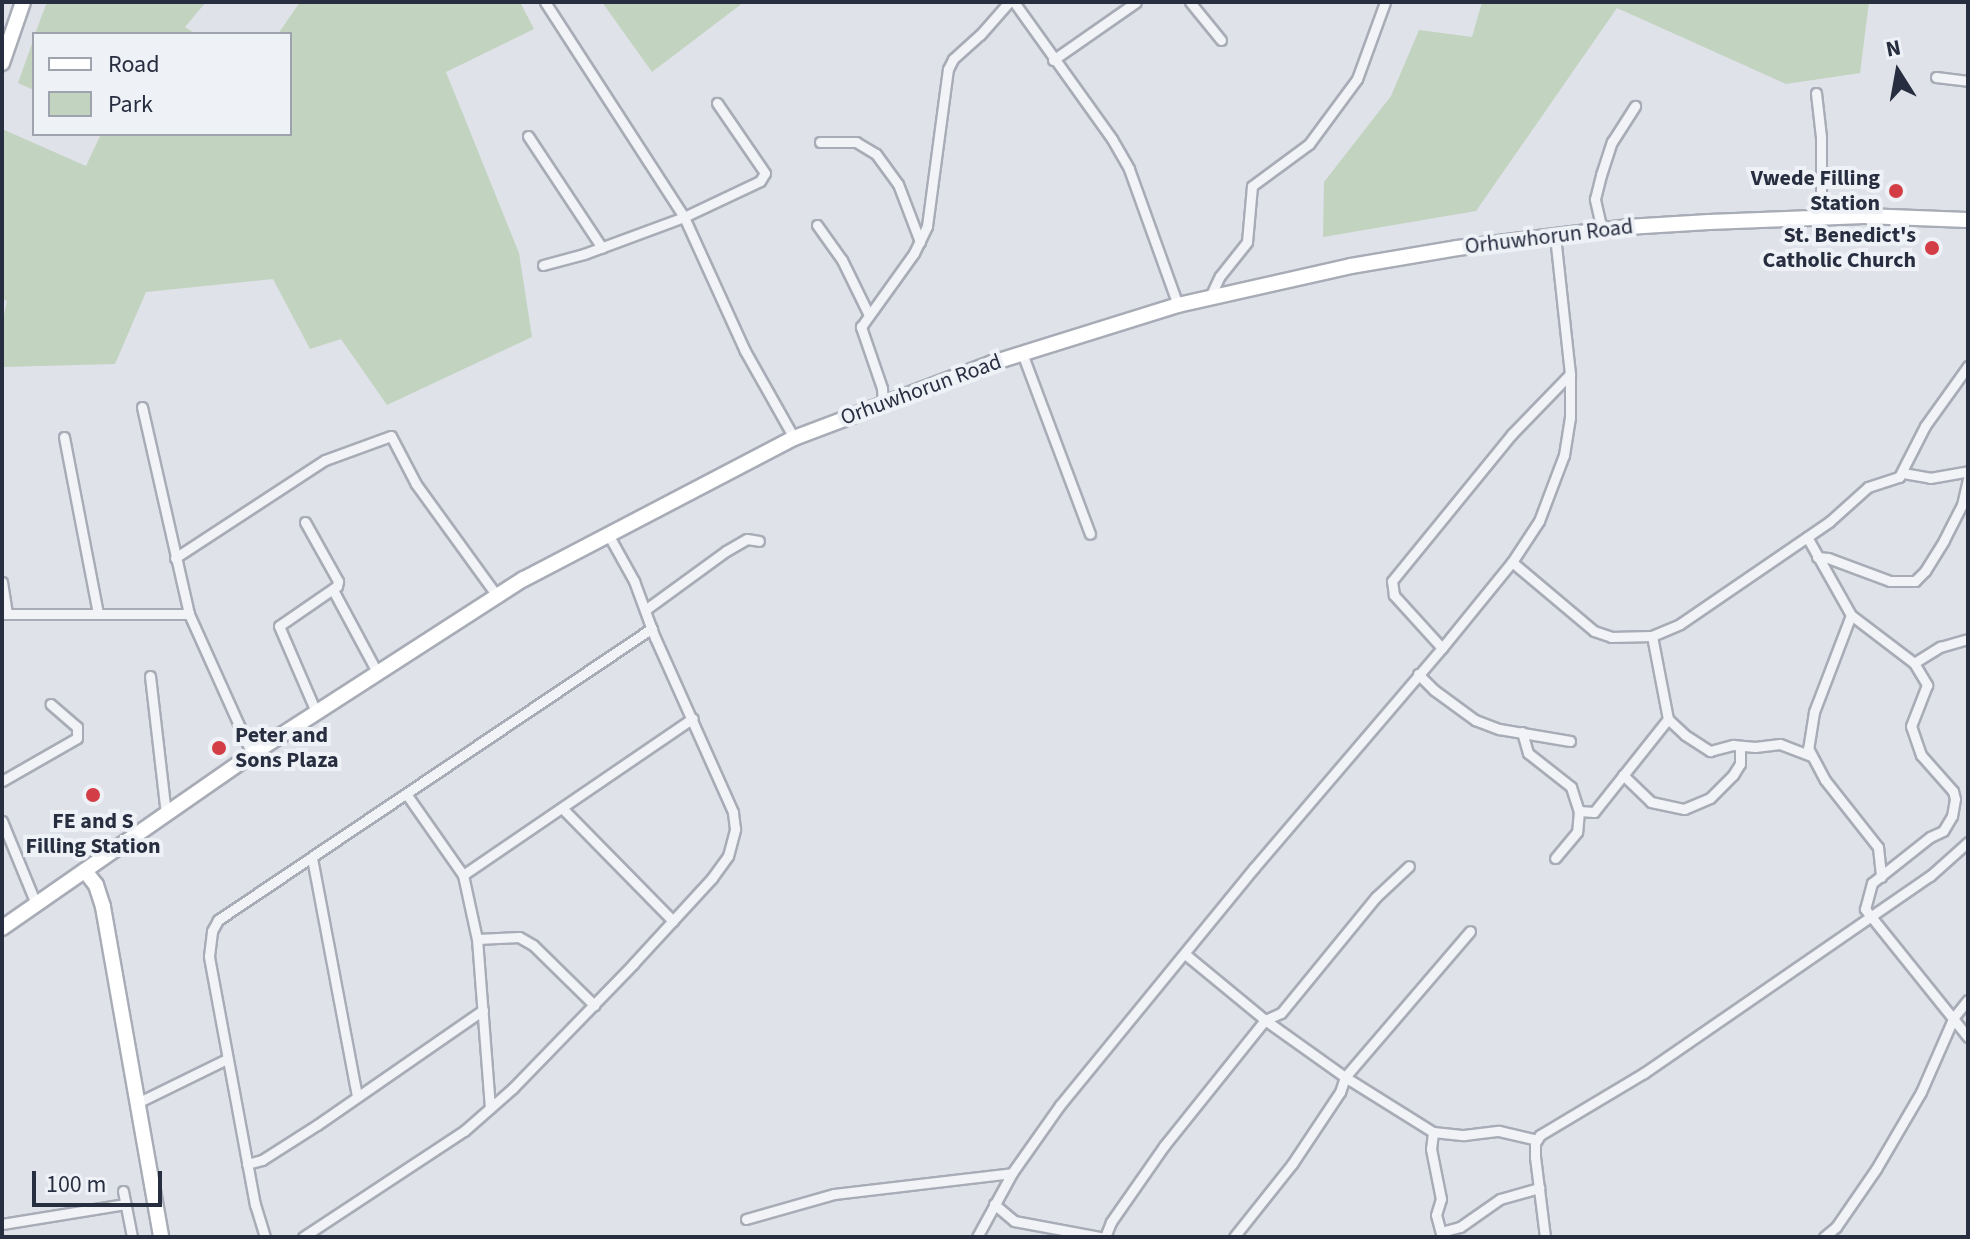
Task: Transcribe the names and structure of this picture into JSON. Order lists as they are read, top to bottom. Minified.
{"streets":{"street":["Orhuwhorun Road"]},"places":["Vwede Filling Station","St. Benedict's Catholic Church","Peter and Sons Plaza","FE and S Filling Station"],"legend":["Road","Park"],"scale_bar":"100 m","north":"top"}
